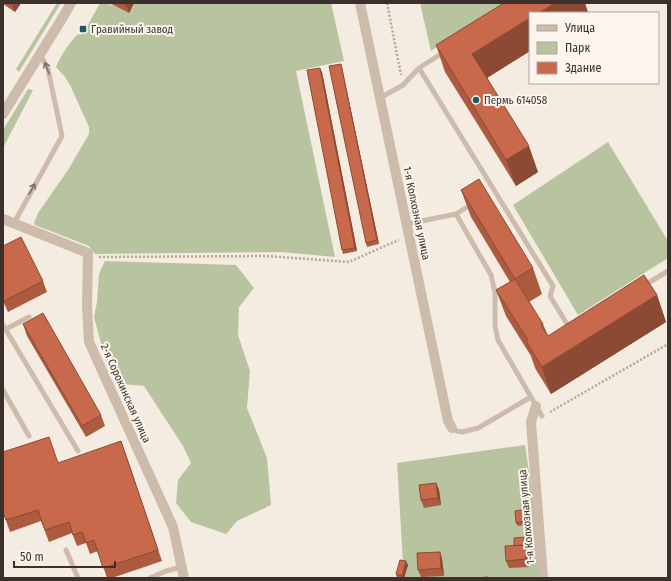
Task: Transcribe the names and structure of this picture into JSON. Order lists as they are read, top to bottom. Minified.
{"streets":{"street":["1-я Колхозная улица","2-я Сорокинская улица"]},"places":{"transit":["Гравийный завод"],"other":["Пермь 614058"]},"legend":["Улица","Парк","Здание"],"scale_bar":"50 m"}
